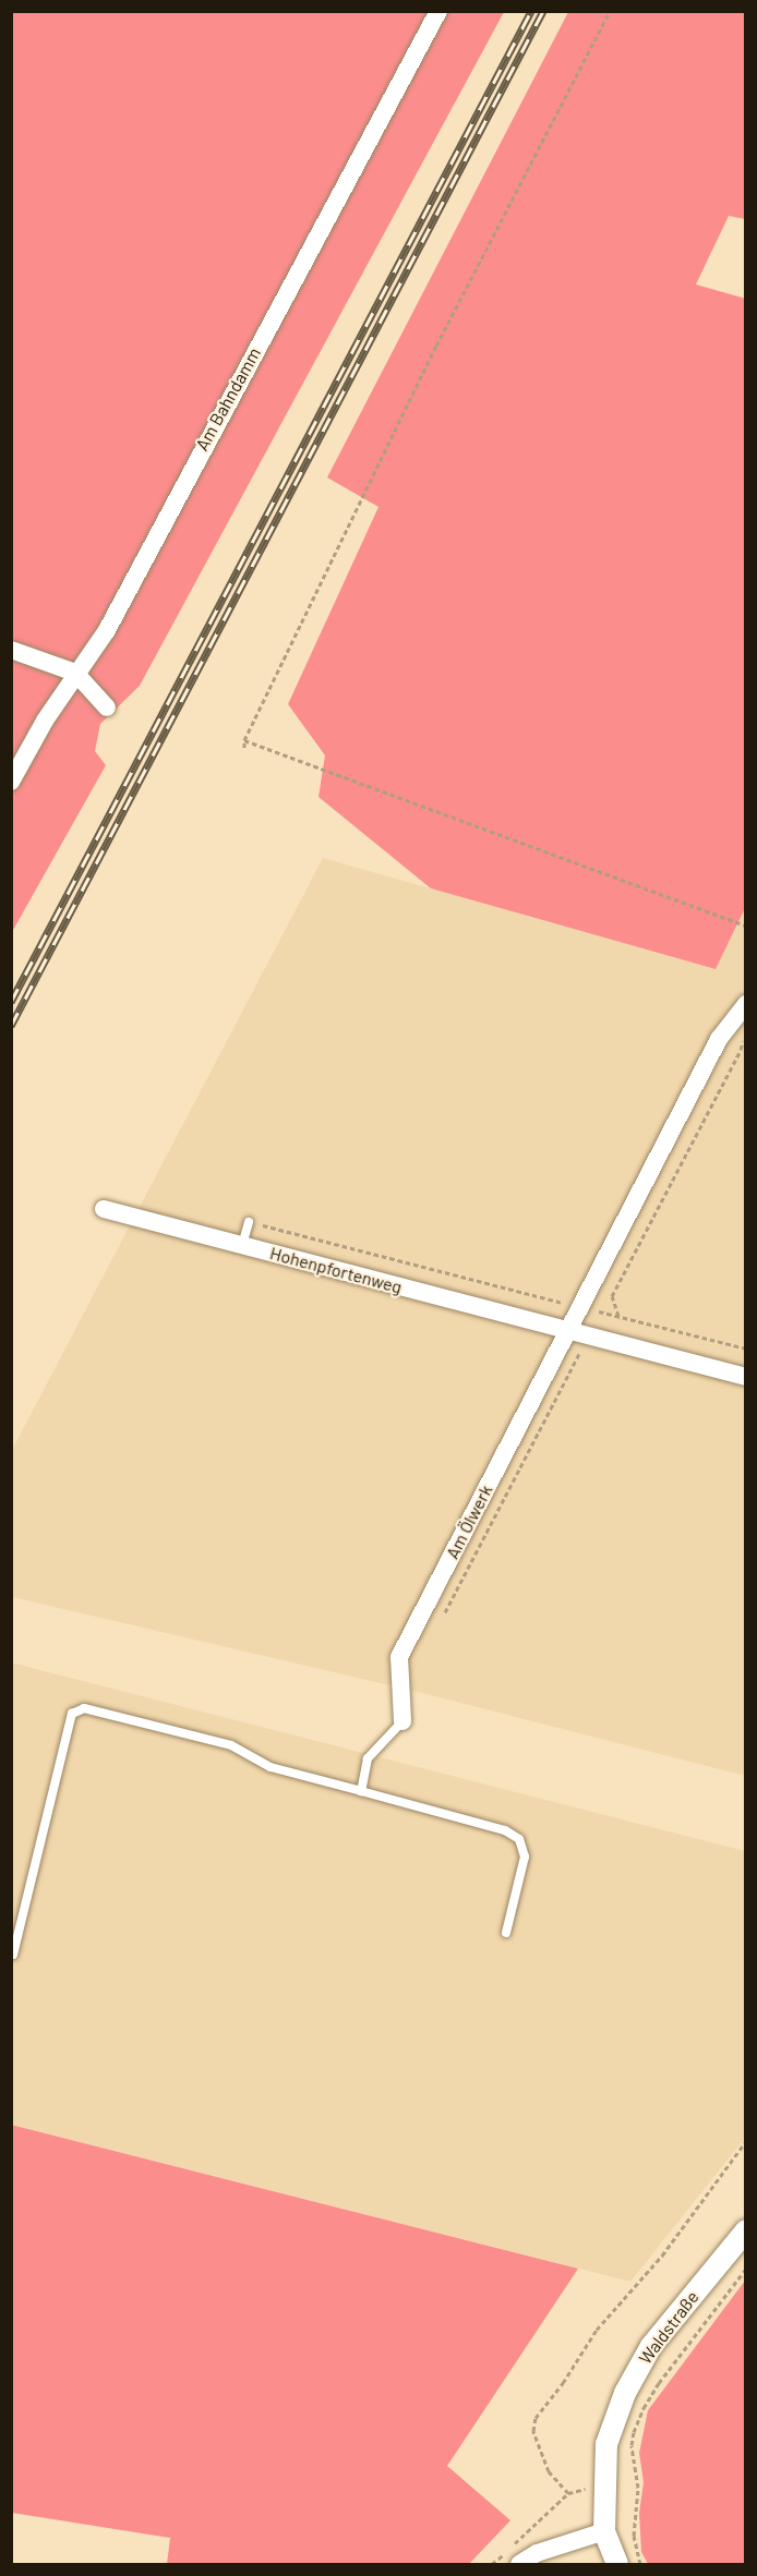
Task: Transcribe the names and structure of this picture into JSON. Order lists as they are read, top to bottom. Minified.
{"streets":{"street":["Am Bahndamm","Hohenpfortenweg","Am Ölwerk","Waldstraße"]},"crossings":[["Hohenpfortenweg","Am Ölwerk"]]}
